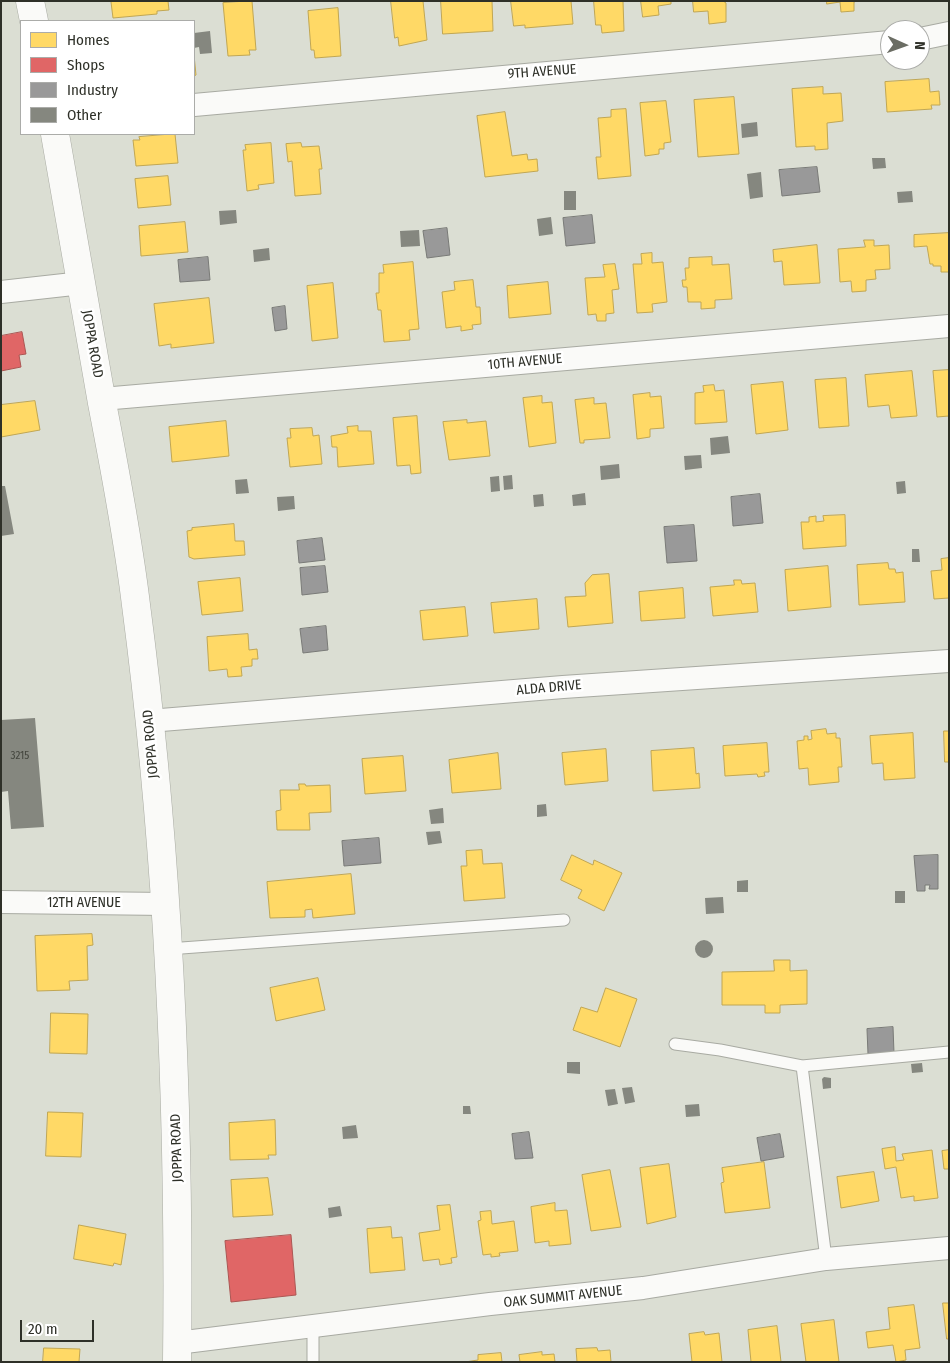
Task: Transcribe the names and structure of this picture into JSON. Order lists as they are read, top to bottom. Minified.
{"streets":{"main road":["JOPPA ROAD"],"street":["9TH AVENUE","10TH AVENUE","ALDA DRIVE","12TH AVENUE","OAK SUMMIT AVENUE"]},"crossings":[["JOPPA ROAD","10TH AVENUE"],["JOPPA ROAD","ALDA DRIVE"],["JOPPA ROAD","12TH AVENUE"],["JOPPA ROAD","OAK SUMMIT AVENUE"]],"house_numbers":["3215"],"legend":["Homes","Shops","Industry","Other"],"scale_bar":"20 m","north":"right"}
